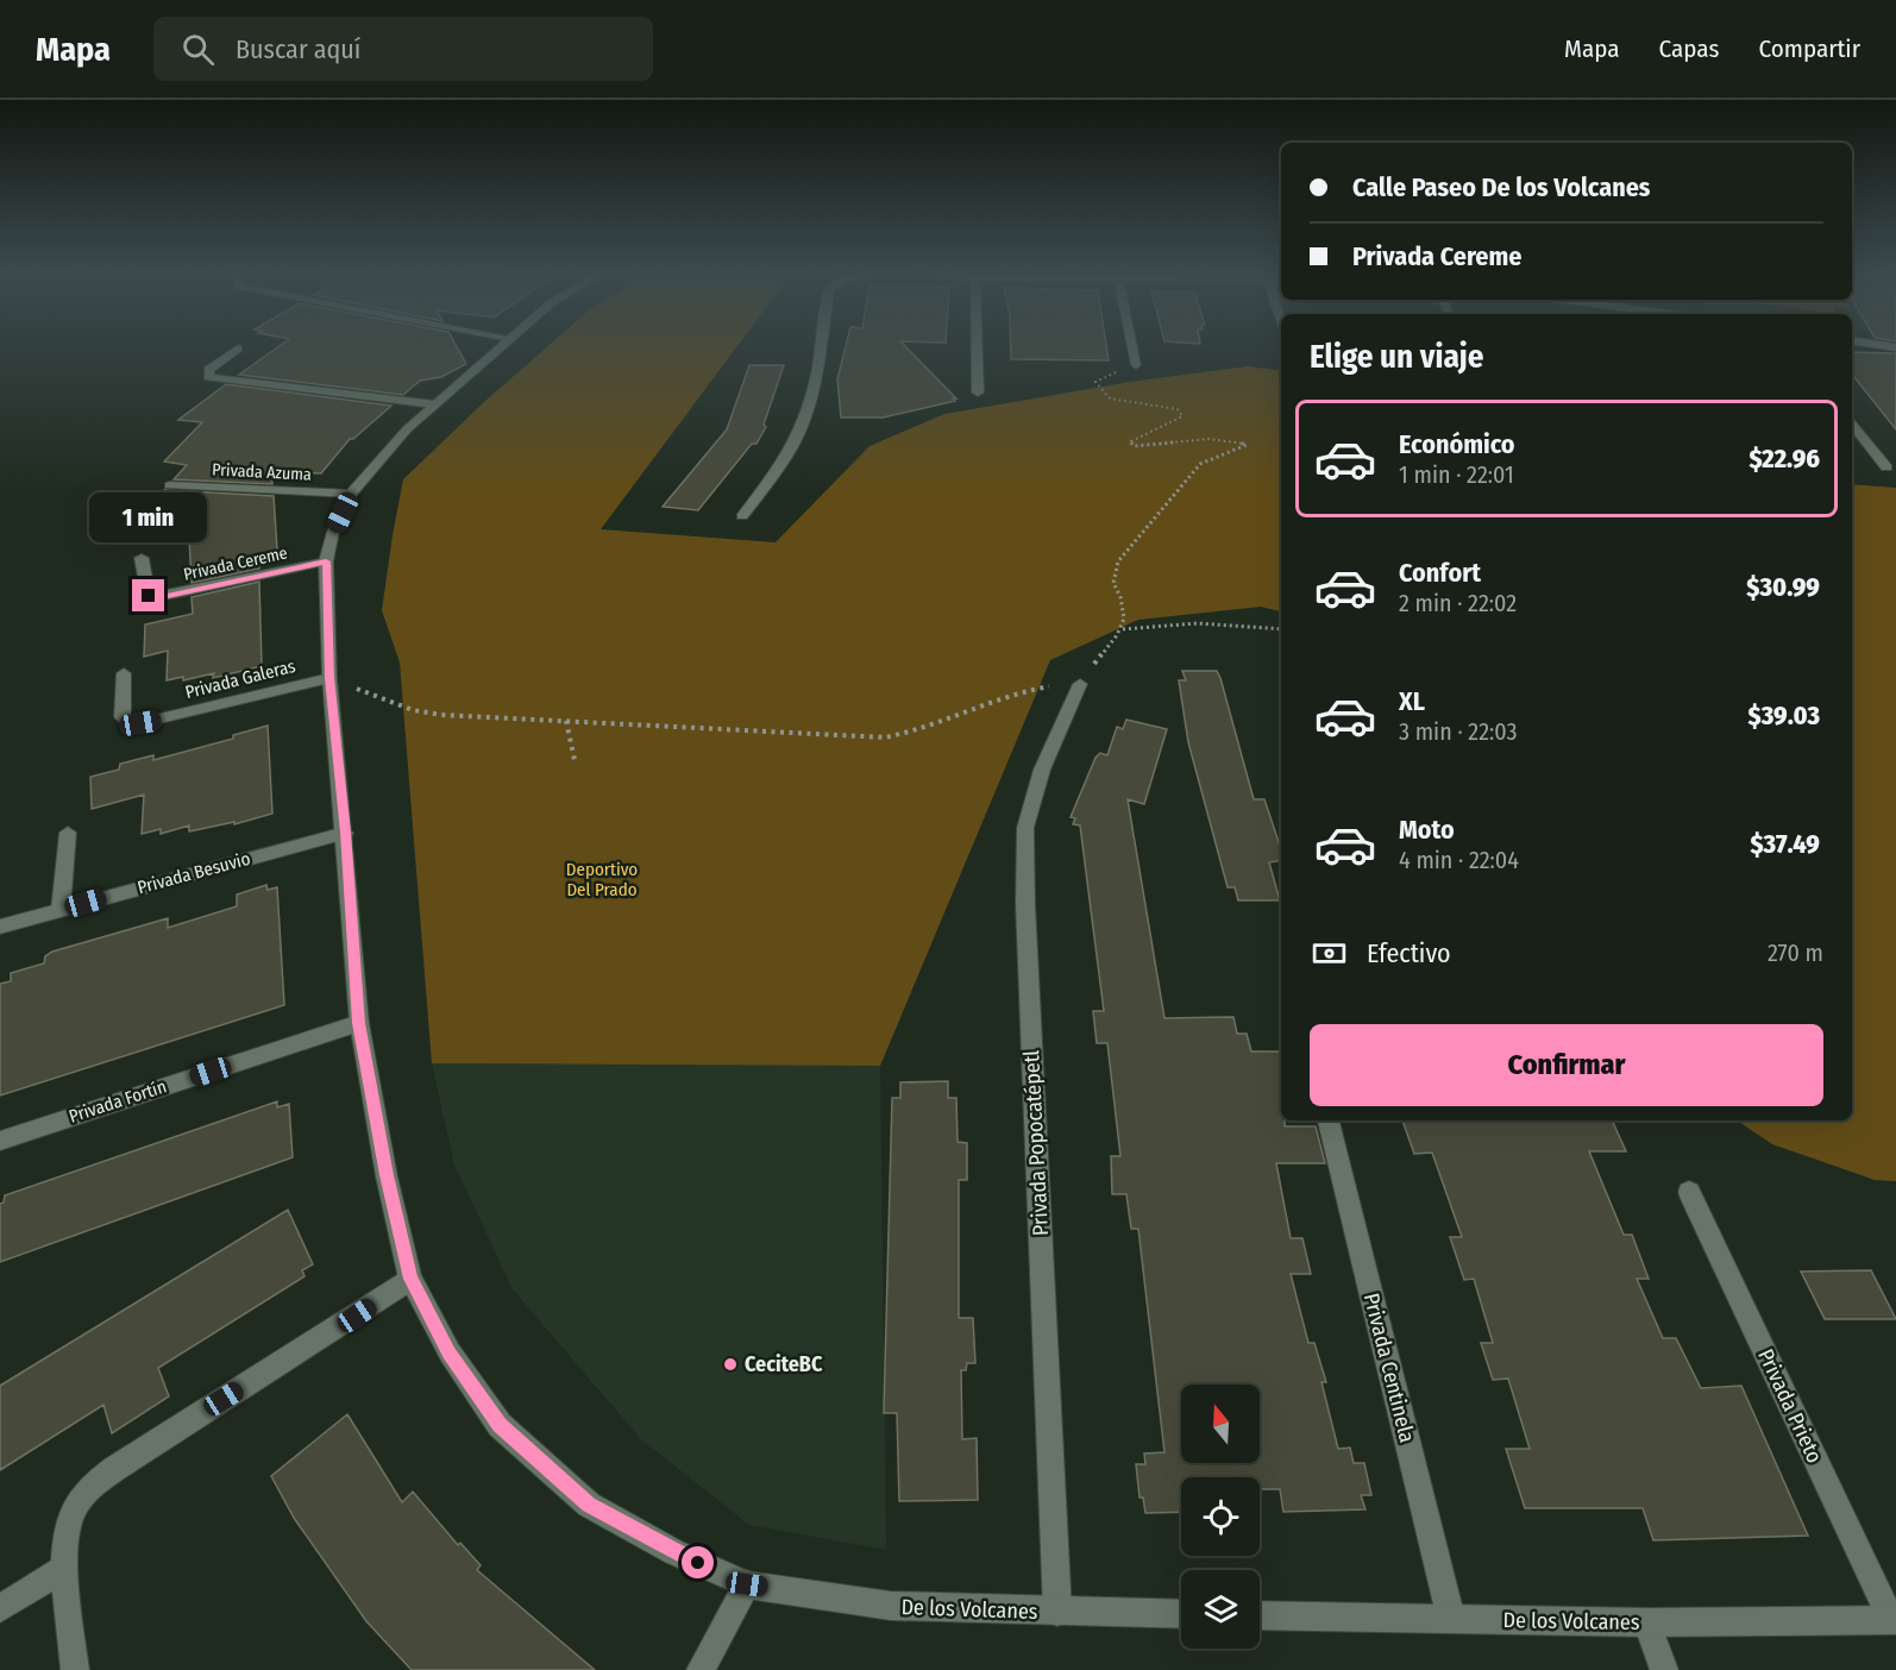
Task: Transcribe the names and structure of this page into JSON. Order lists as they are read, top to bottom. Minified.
{"streets":{"street":["Privada Azuma","Privada Cereme","Privada Galeras","Privada Besuvio","Privada Fortín","Privada Popocatépetl","Privada Centinela","Privada Prieto","De los Volcanes"]},"crossings":[["Privada Azuma","De los Volcanes"],["Privada Cereme","De los Volcanes"],["Privada Galeras","De los Volcanes"],["Privada Besuvio","De los Volcanes"],["Privada Fortín","De los Volcanes"],["Privada Popocatépetl","De los Volcanes"],["Privada Centinela","De los Volcanes"],["Privada Prieto","De los Volcanes"]],"parks":["Deportivo Del Prado"],"places":["CeciteBC"],"north":"top","page":{"header":"Mapa","search":"Buscar aquí","nav":["Mapa","Capas","Compartir"],"banner":["Calle Paseo De los Volcanes","Privada Cereme"],"heading":"Elige un viaje","list":[{"name":"Económico","note":"1 min · 22:01","value":"$22.96"},{"name":"Confort","note":"2 min · 22:02","value":"$30.99"},{"name":"XL","note":"3 min · 22:03","value":"$39.03"},{"name":"Moto","note":"4 min · 22:04","value":"$37.49"}],"bubble":"1 min","pay":["Efectivo","270 m"],"buttons":"Confirmar"}}
